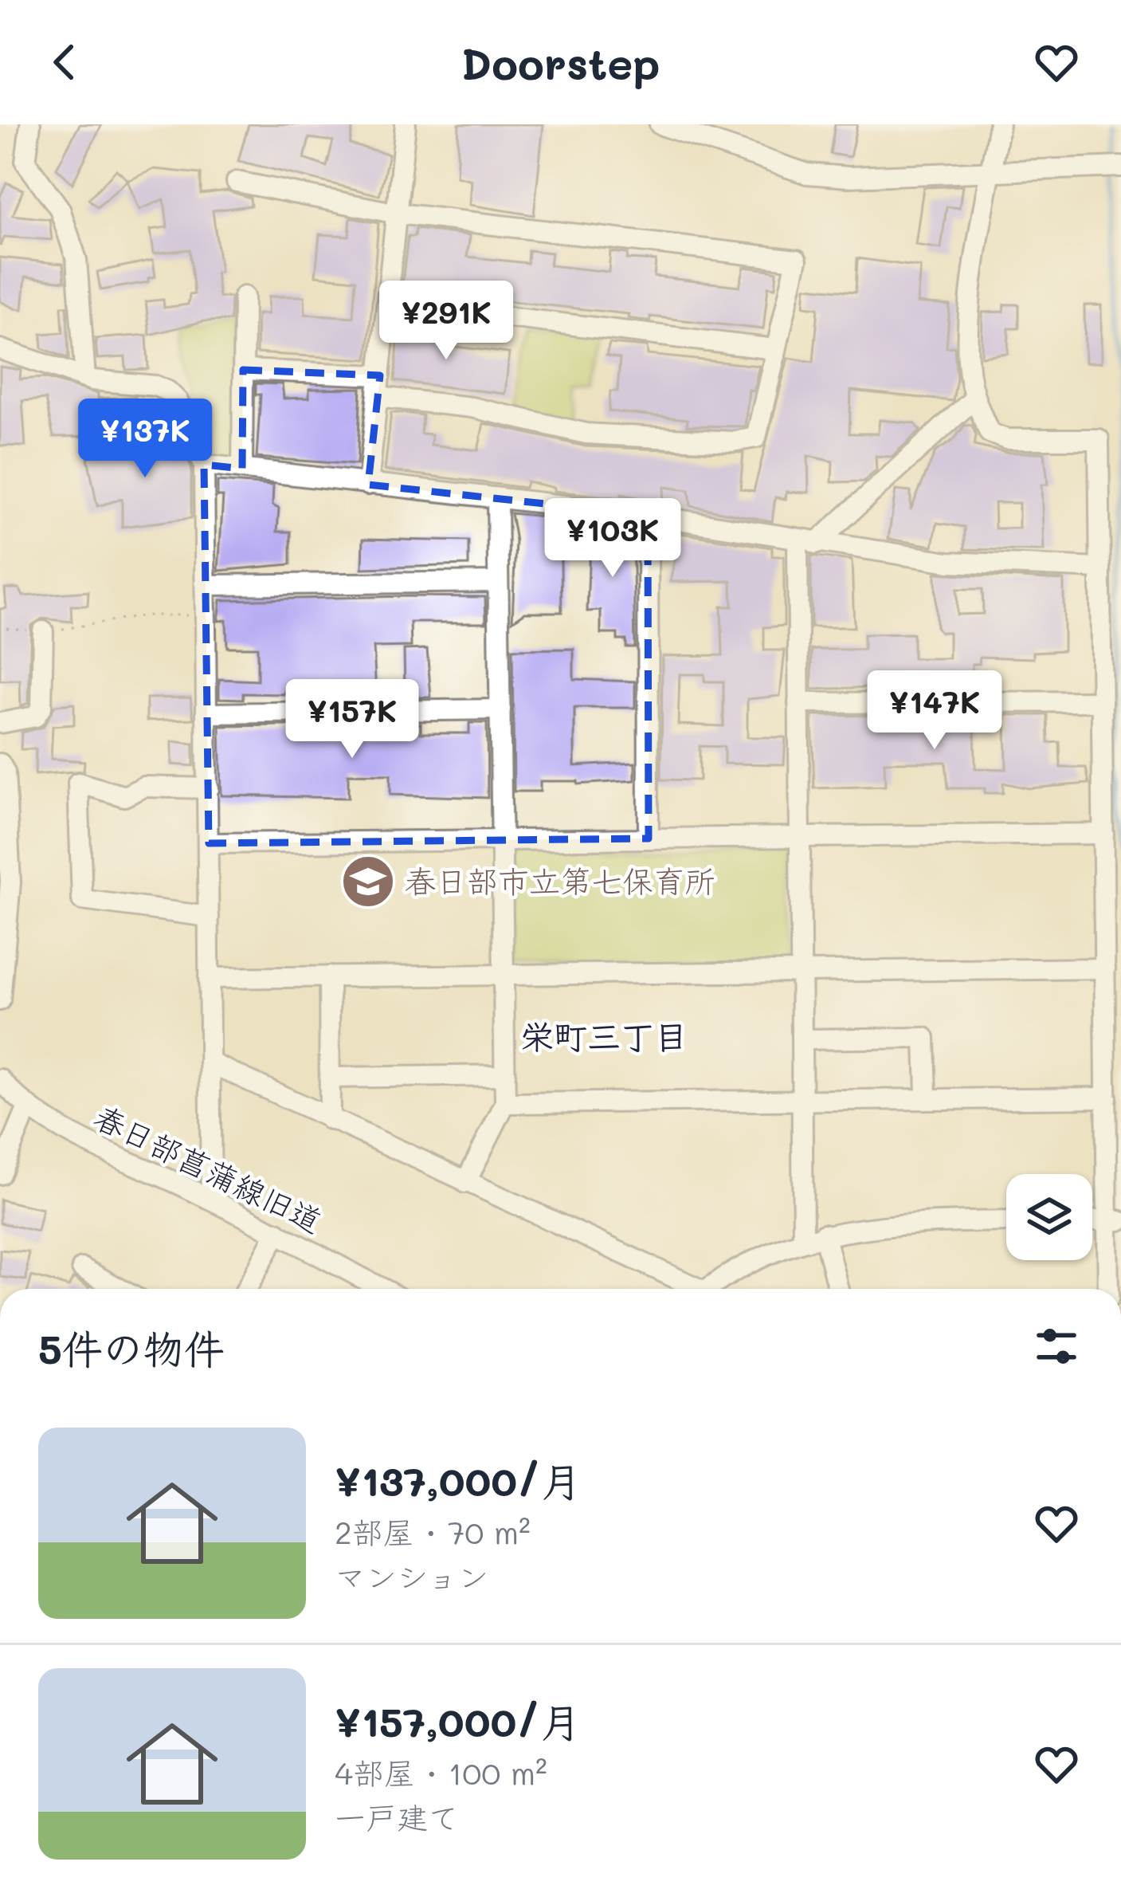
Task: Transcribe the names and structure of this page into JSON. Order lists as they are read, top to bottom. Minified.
{"streets":{"street":["春日部菖蒲線旧道"]},"districts":["栄町三丁目"],"places":{"school or university":["春日部市立第七保育所"]},"page":{"header":"Doorstep","price":["¥291K","¥137K","¥103K","¥147K","¥157K"],"heading":"5件の物件","list":[{"name":"¥137,000/月","note":"2部屋 · 70 m² · マンション"},{"name":"¥157,000/月","note":"4部屋 · 100 m² · 一戸建て"}]}}
